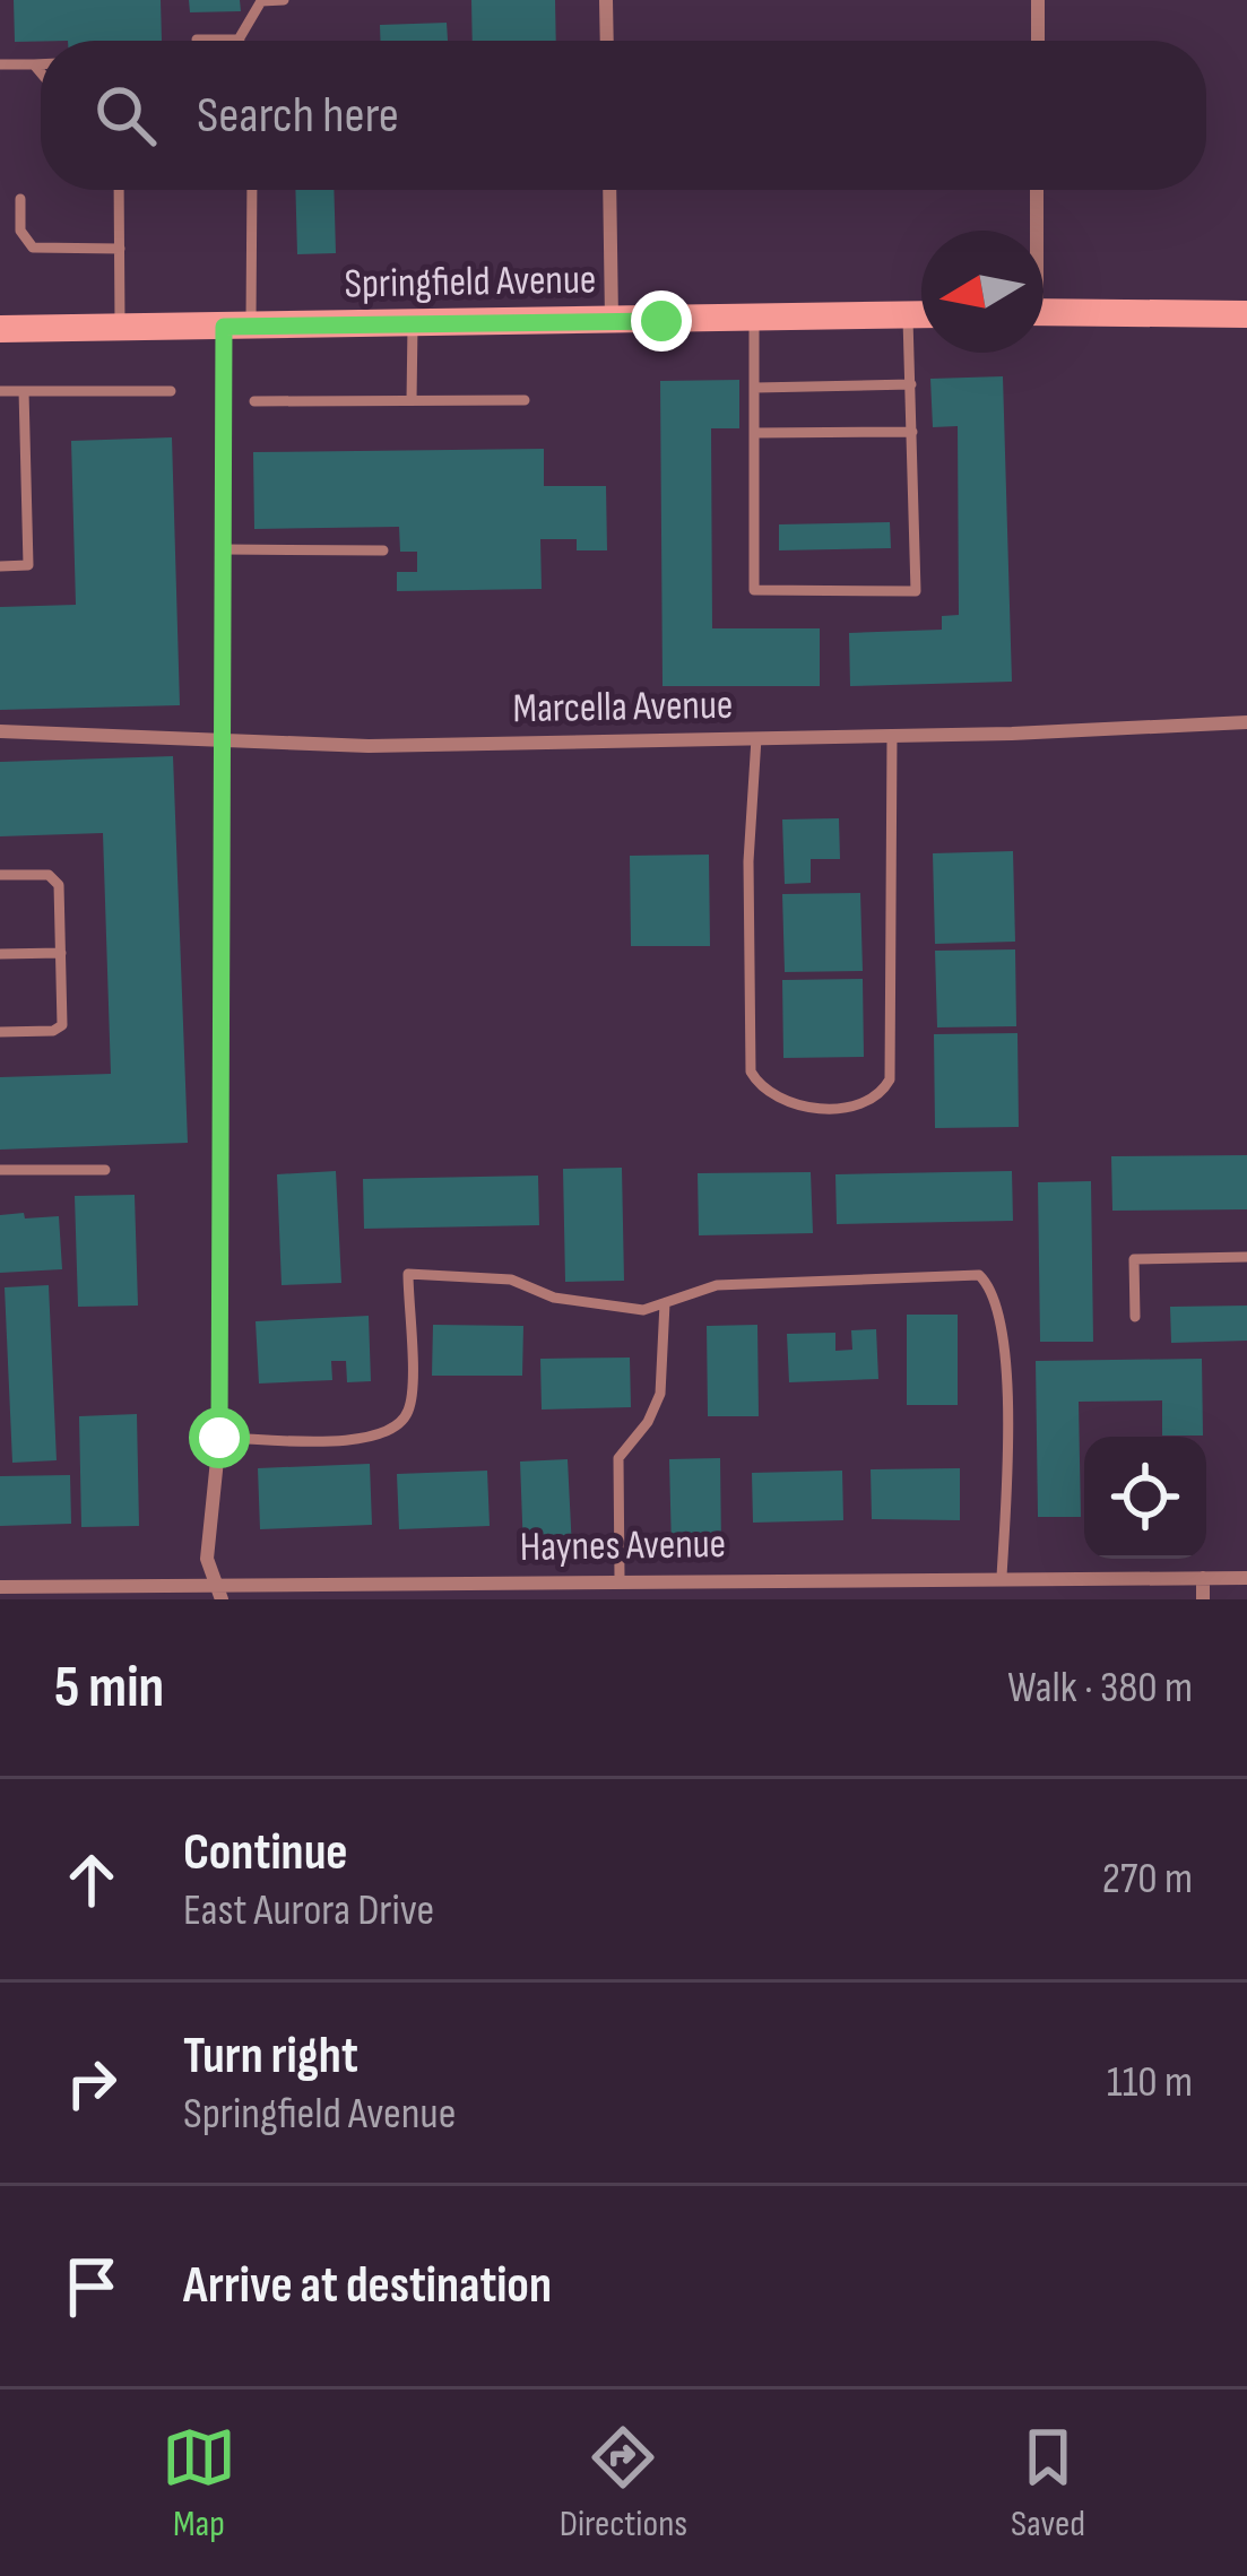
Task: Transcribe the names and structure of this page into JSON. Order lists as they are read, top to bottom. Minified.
{"streets":{"main road":["Springfield Avenue"],"street":["Marcella Avenue","Haynes Avenue"]},"north":"left","page":{"search":"Search here","heading":["5 min","Walk · 380 m"],"list":[["Continue","East Aurora Drive","270 m"],["Turn right","Springfield Avenue","110 m"],"Arrive at destination"],"nav":["Map","Directions","Saved"]}}
